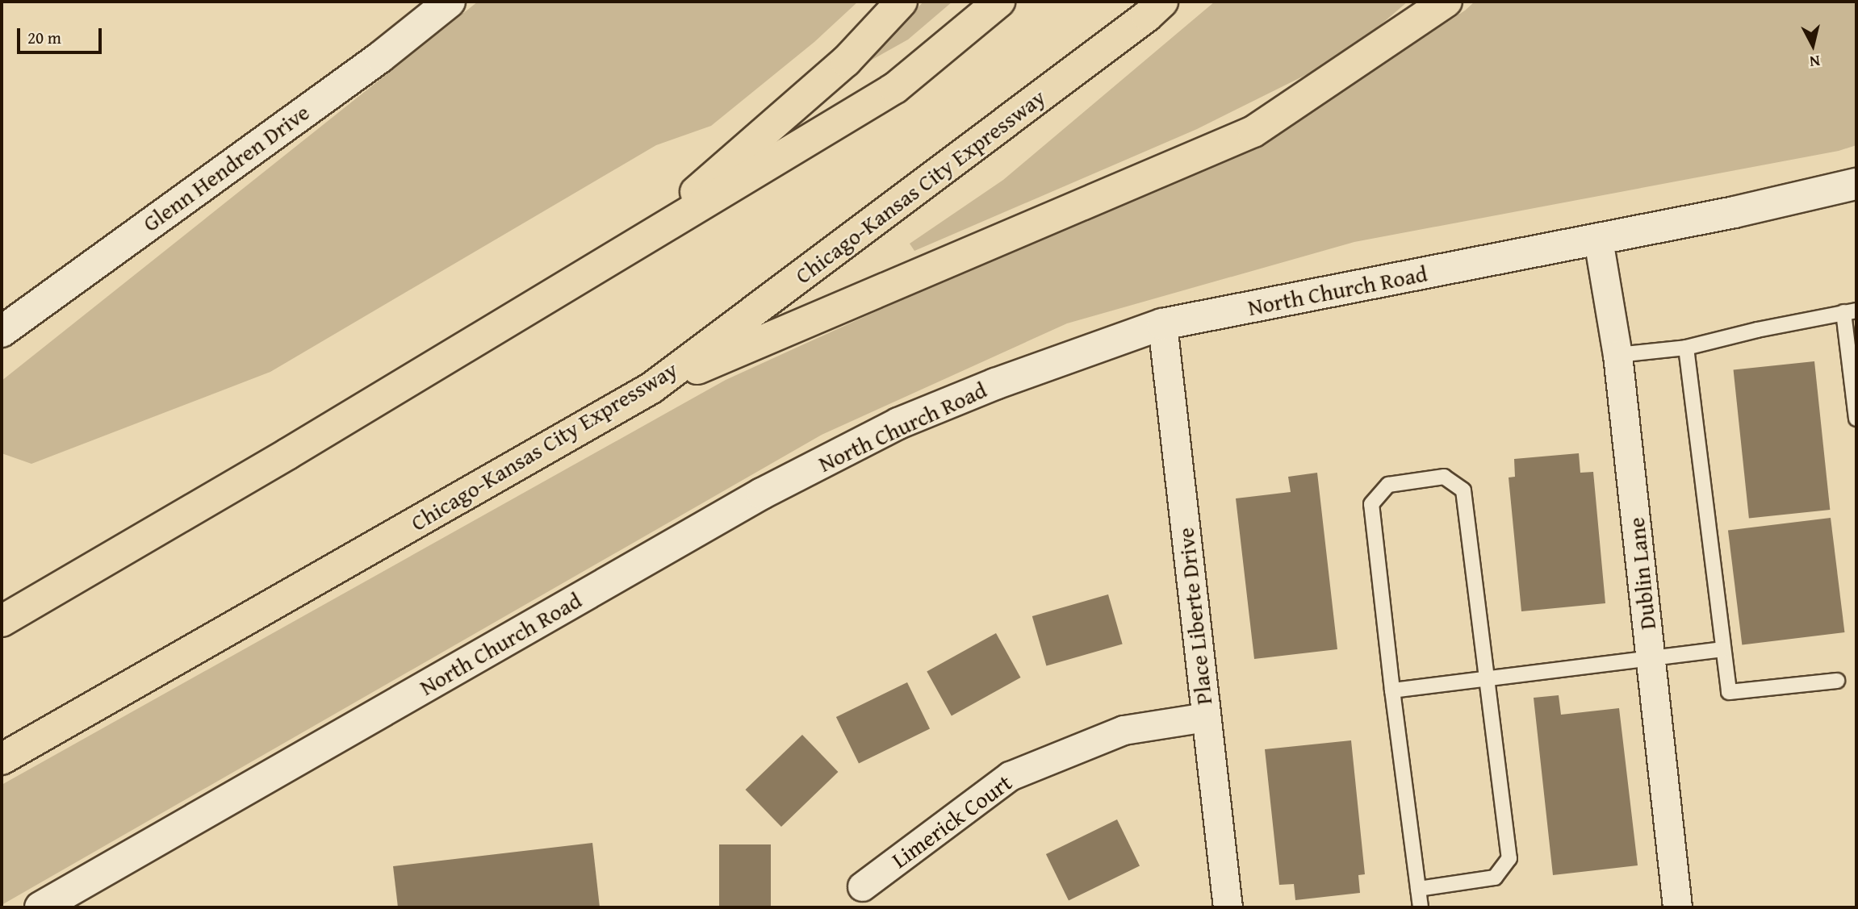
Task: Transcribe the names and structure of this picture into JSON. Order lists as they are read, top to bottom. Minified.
{"streets":{"highway":["Chicago-Kansas City Expressway"],"main road":["Glenn Hendren Drive","North Church Road"],"street":["Dublin Lane","Place Liberte Drive","Limerick Court"]},"crossings":[["North Church Road","Dublin Lane"],["North Church Road","Place Liberte Drive"],["Place Liberte Drive","Limerick Court"]],"scale_bar":"20 m","north":"bottom"}
